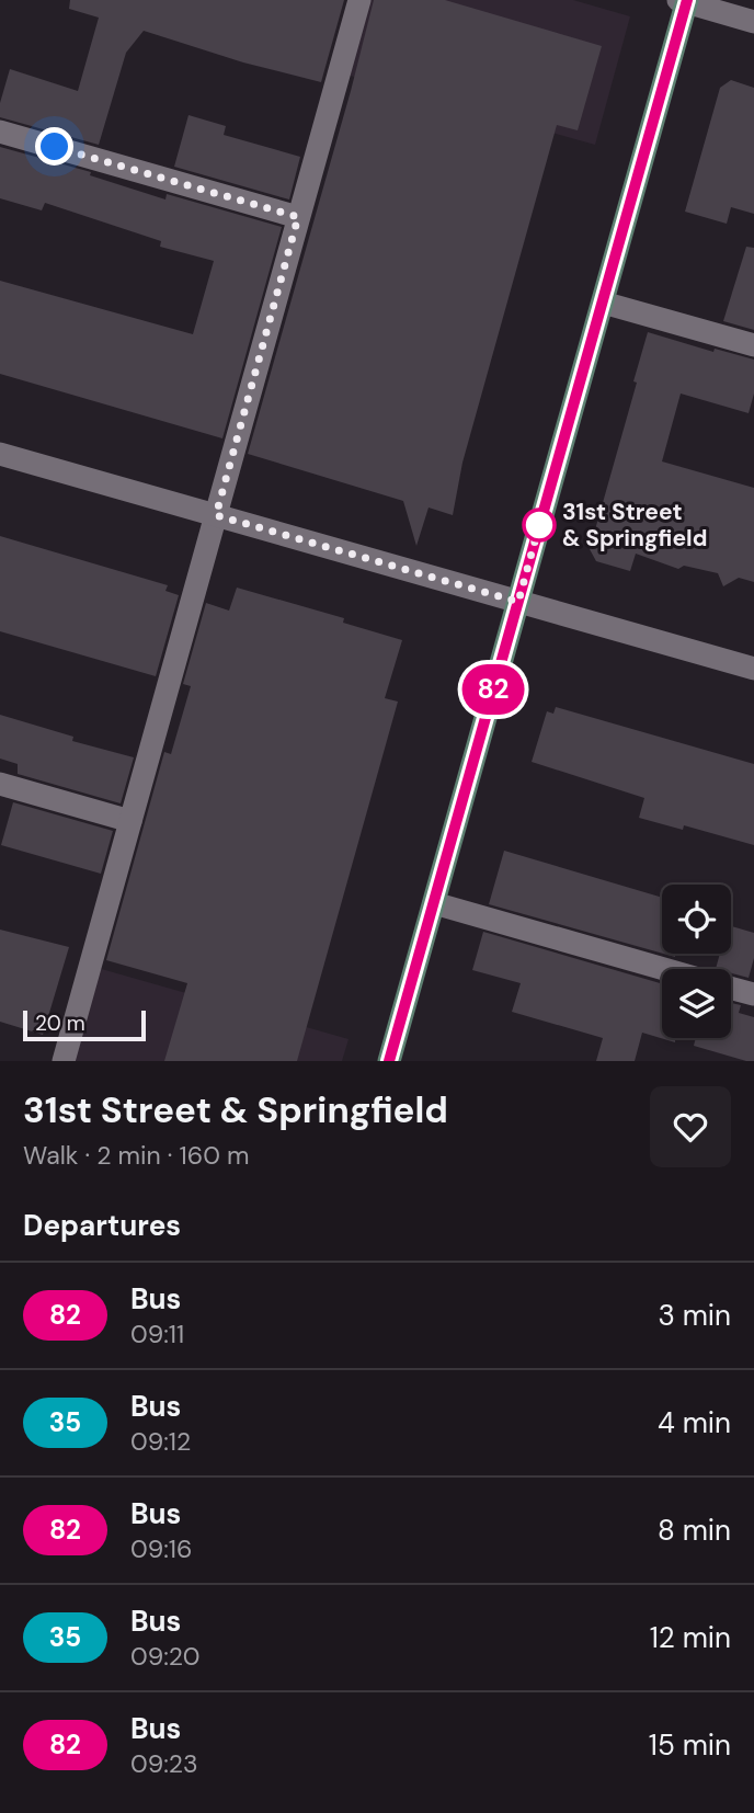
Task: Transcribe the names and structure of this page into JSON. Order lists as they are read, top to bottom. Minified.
{"places":["31st Street & Springfield"],"lines":["bus line 82"],"scale_bar":"20 m","page":{"on_map":"82","scale":"20 m","heading":[["31st Street & Springfield","Walk · 2 min · 160 m"],"Departures"],"list":[{"mark":"82","name":"Bus","note":"09:11","value":"3 min"},{"mark":"35","name":"Bus","note":"09:12","value":"4 min"},{"mark":"82","name":"Bus","note":"09:16","value":"8 min"},{"mark":"35","name":"Bus","note":"09:20","value":"12 min"},{"mark":"82","name":"Bus","note":"09:23","value":"15 min"}]}}
